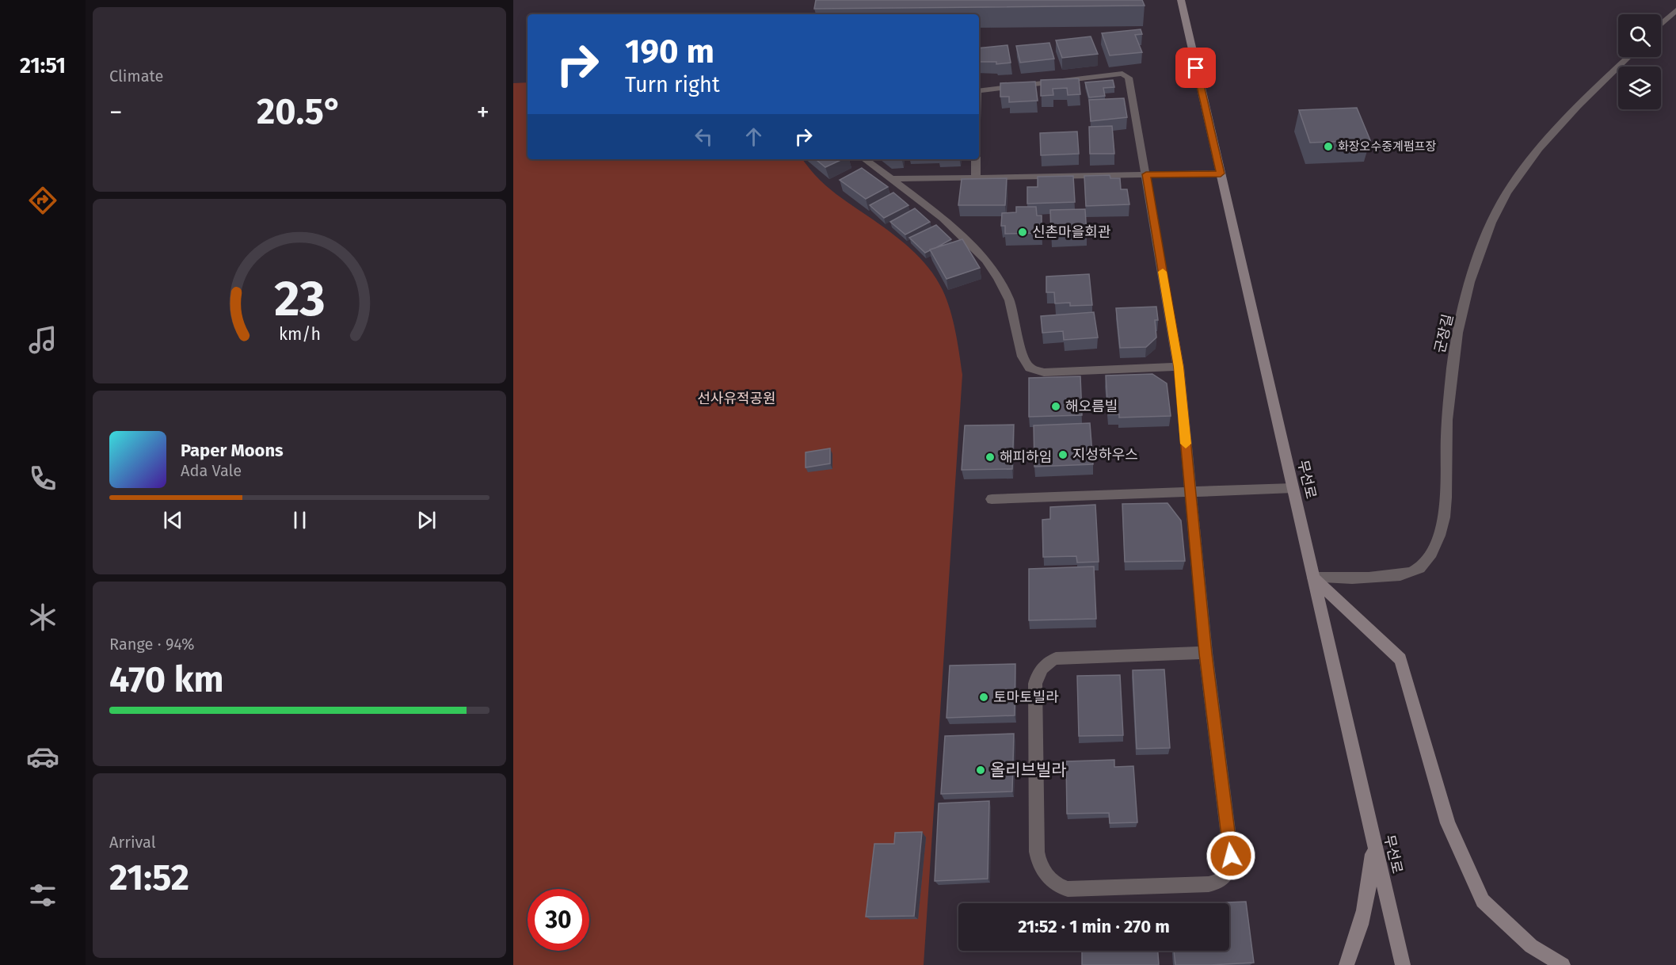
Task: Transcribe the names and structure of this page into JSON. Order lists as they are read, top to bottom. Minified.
{"streets":{"street":["군장길","무선로"]},"crossings":[["군장길","무선로"]],"parks":["선사유적공원"],"places":["화장오수중계펌프장","신촌마을회관","해오름빌","지성하우스","해피하임","토마토빌라","올리브빌라"],"page":{"tabs":"21:51","tile":["Climate",["Range · 94%","470 km"],["Arrival","21:52"]],"turn":["190 m","Turn right"],"heat":["−","20.5°","+"],"song":["Paper Moons","Ada Vale"],"limit":"30","trip":"21:52 · 1 min · 270 m","gauge":["23","km/h"]}}
